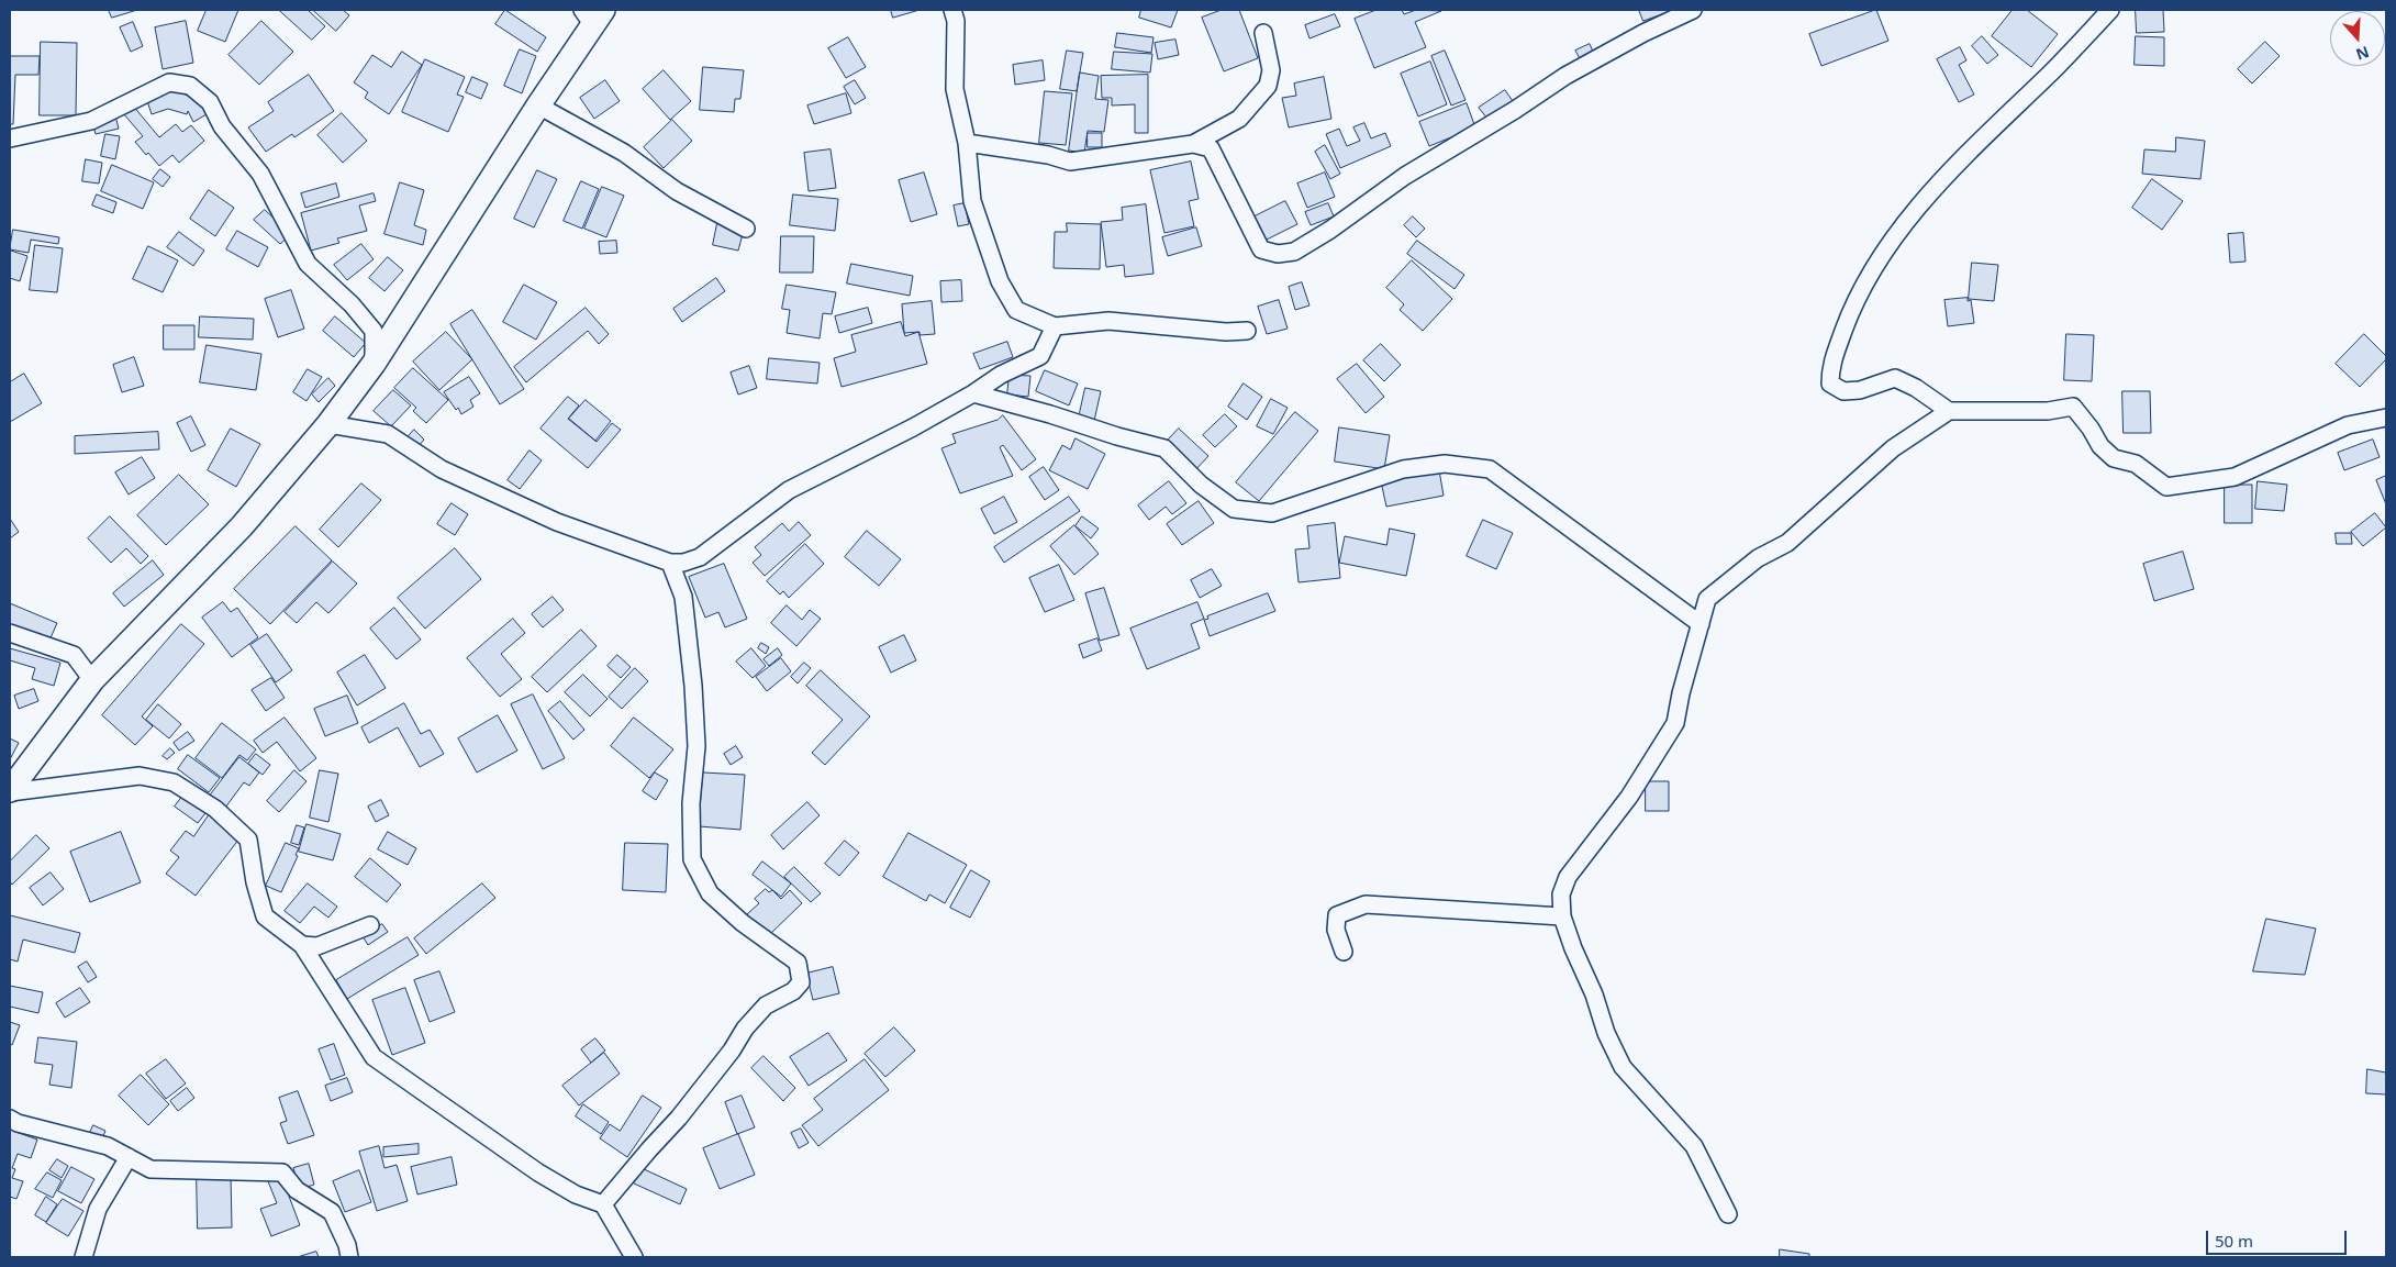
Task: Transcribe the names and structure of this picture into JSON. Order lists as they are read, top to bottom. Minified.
{"scale_bar":"50 m","north":"bottom"}
